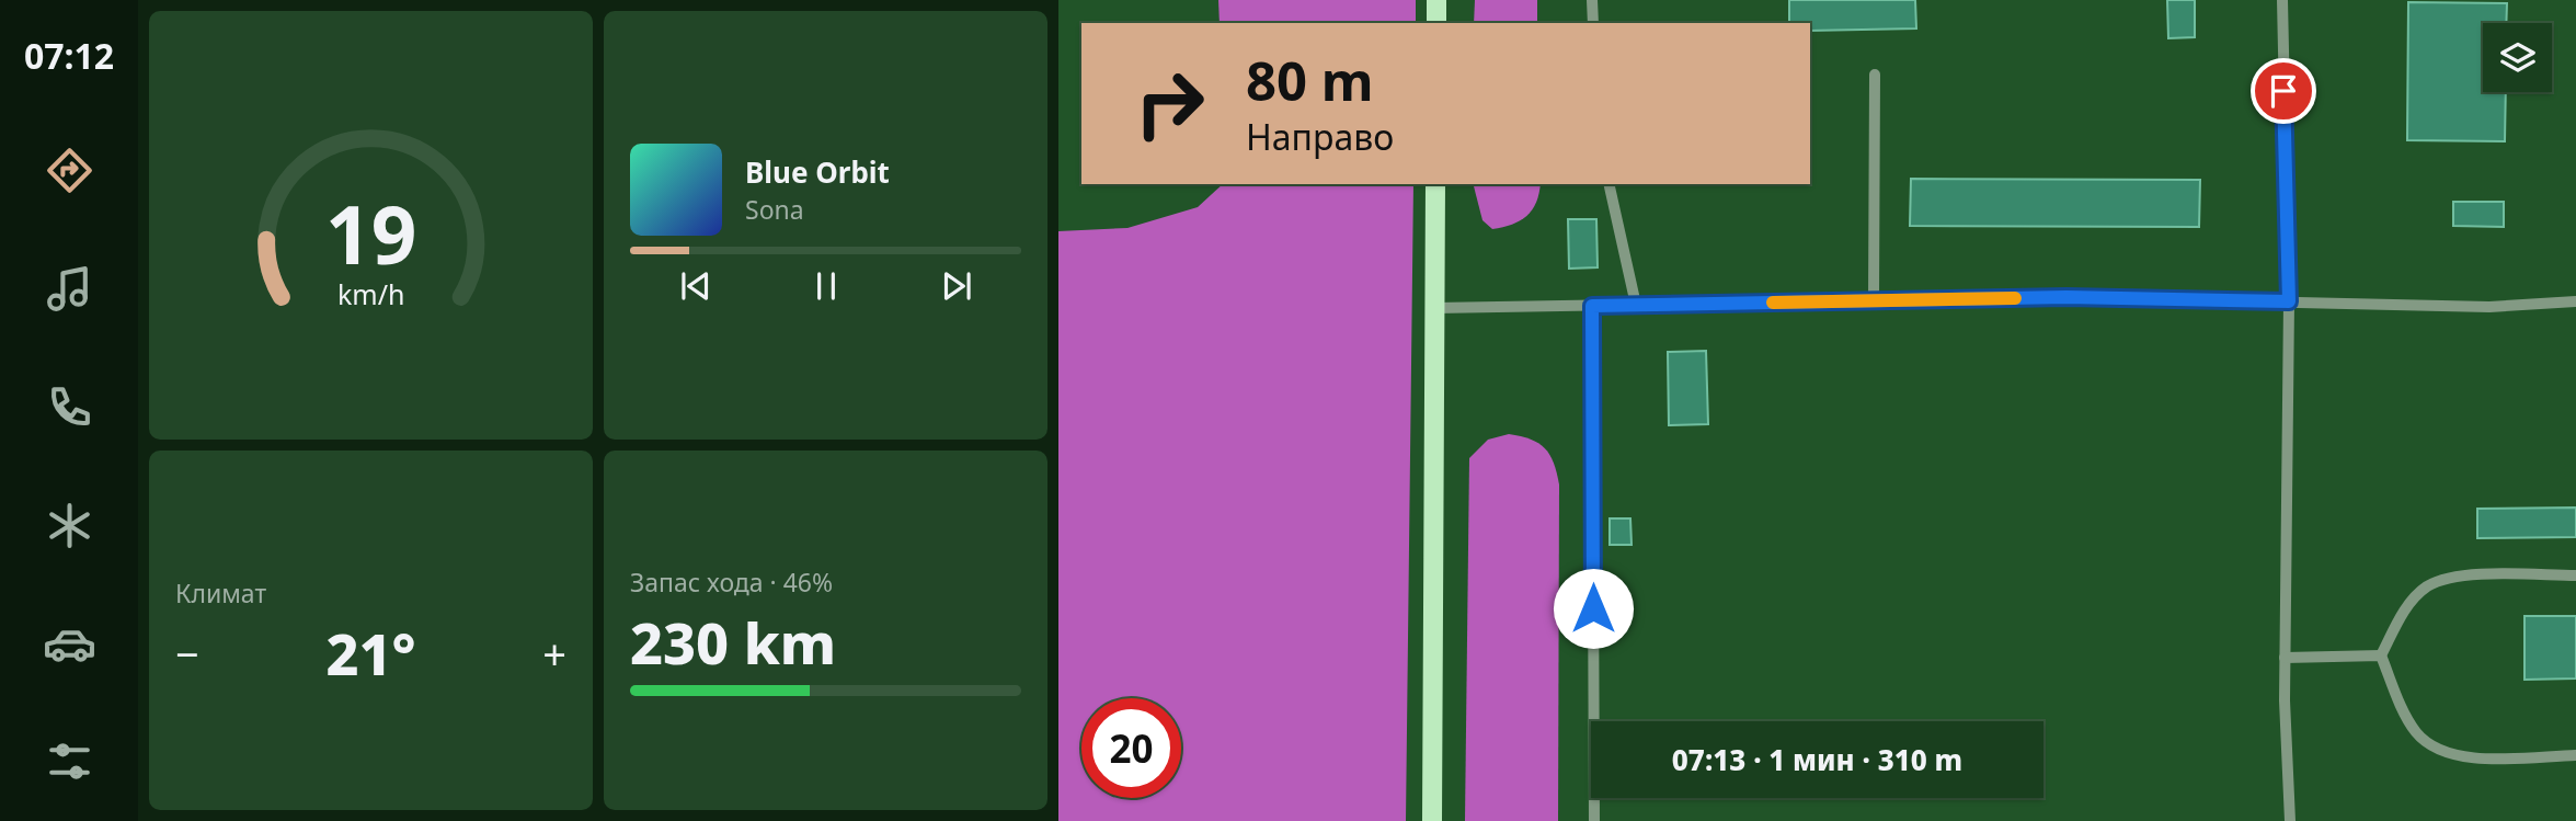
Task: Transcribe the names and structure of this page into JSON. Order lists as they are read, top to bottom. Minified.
{"page":{"tabs":"07:12","turn":["80 m","Направо"],"song":["Blue Orbit","Sona"],"tile":["Климат",["Запас хода · 46%","230 km"]],"heat":["−","21°","+"],"limit":"20","trip":"07:13 · 1 мин · 310 m","gauge":["19","km/h"]}}
